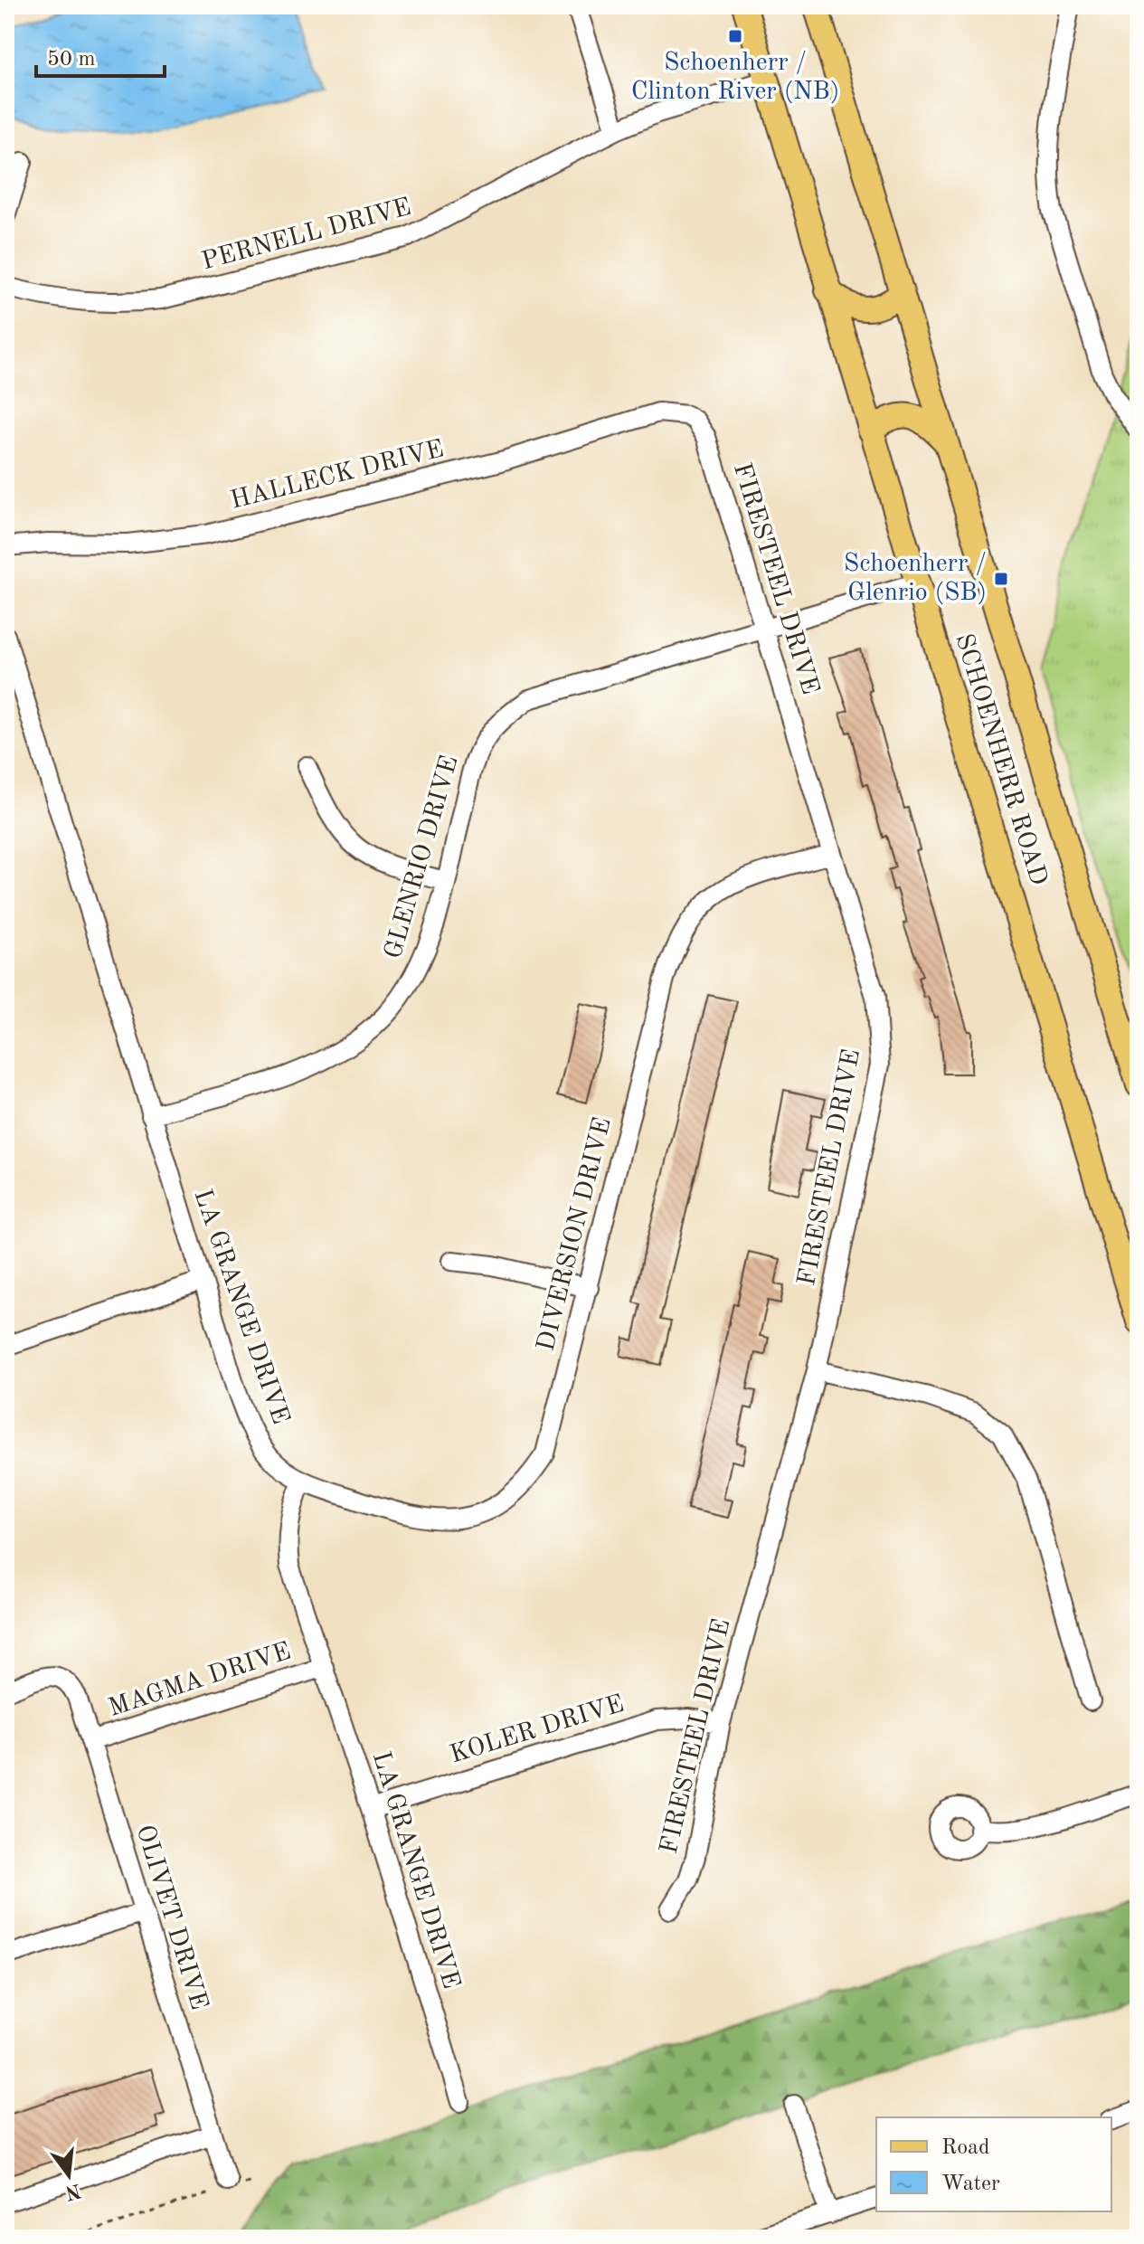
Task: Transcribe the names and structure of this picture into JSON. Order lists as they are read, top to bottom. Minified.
{"streets":{"main road":["SCHOENHERR ROAD"],"street":["PERNELL DRIVE","HALLECK DRIVE","FIRESTEEL DRIVE","GLENRIO DRIVE","DIVERSION DRIVE","LA GRANGE DRIVE","MAGMA DRIVE","KOLER DRIVE","OLIVET DRIVE"]},"crossings":[["PERNELL DRIVE","SCHOENHERR ROAD"],["HALLECK DRIVE","FIRESTEEL DRIVE"],["FIRESTEEL DRIVE","GLENRIO DRIVE"],["FIRESTEEL DRIVE","DIVERSION DRIVE"],["FIRESTEEL DRIVE","KOLER DRIVE"],["SCHOENHERR ROAD","GLENRIO DRIVE"],["GLENRIO DRIVE","LA GRANGE DRIVE"],["DIVERSION DRIVE","LA GRANGE DRIVE"],["LA GRANGE DRIVE","MAGMA DRIVE"],["LA GRANGE DRIVE","KOLER DRIVE"],["MAGMA DRIVE","OLIVET DRIVE"]],"places":{"transit":["Schoenherr / Clinton River (NB)","Schoenherr / Glenrio (SB)"]},"legend":["Road","Water"],"scale_bar":"50 m","north":"bottom"}
